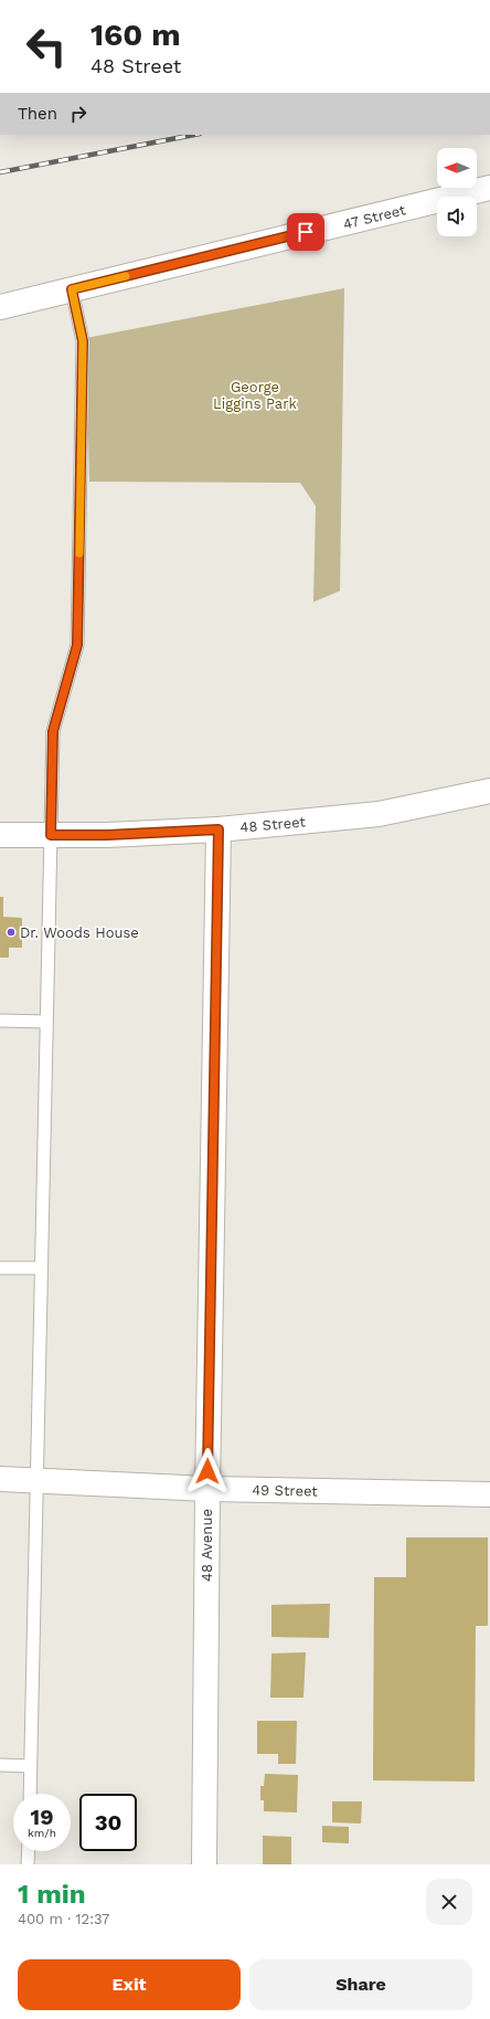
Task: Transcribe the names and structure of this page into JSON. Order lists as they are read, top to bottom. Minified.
{"streets":{"street":["47 Street","48 Street","49 Street","48 Avenue"]},"crossings":[["48 Street","48 Avenue"],["49 Street","48 Avenue"]],"parks":["George Liggins Park"],"places":["Dr. Woods House"],"north":"left","page":{"turn":["160 m","48 Street"],"then":"Then","speed":"19 km/h","limit":"30","heading":["1 min","400 m · 12:37"],"buttons":["Exit","Share"]}}
